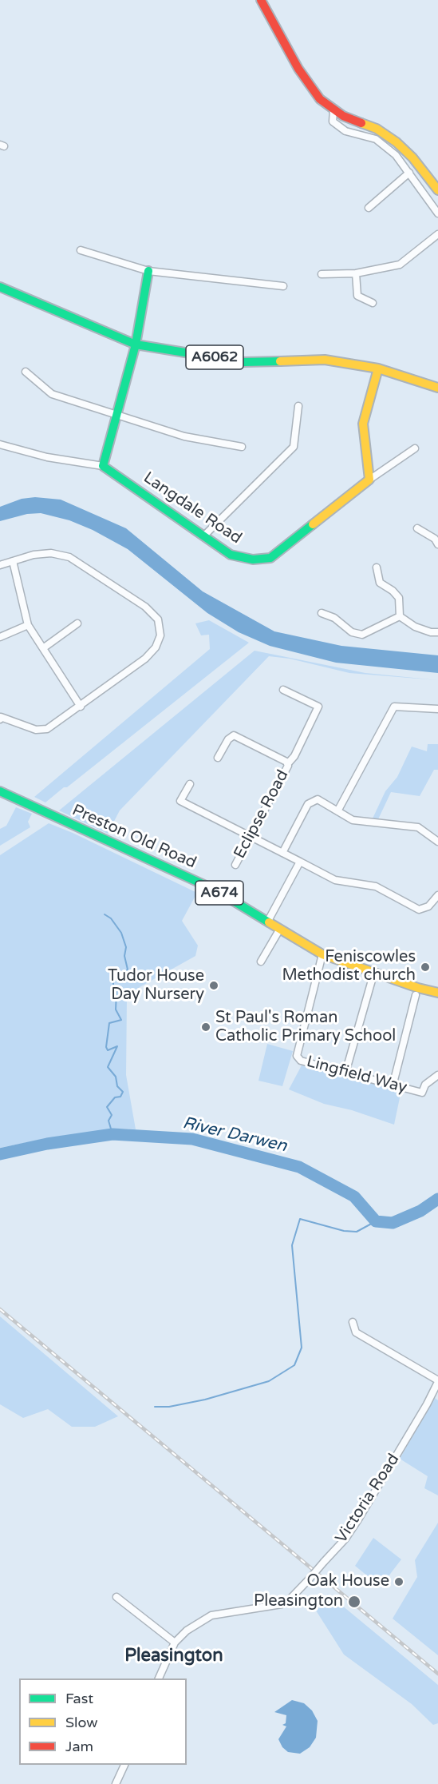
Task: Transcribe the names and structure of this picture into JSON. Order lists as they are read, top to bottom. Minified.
{"streets":{"main road":["A6062","Langdale Road","Preston Old Road","A674"],"street":["Eclipse Road","Lingfield Way","Victoria Road"]},"crossings":[["Preston Old Road","Lingfield Way"]],"districts":["Pleasington"],"water":["River Darwen"],"places":["Feniscowles Methodist church","Tudor House Day Nursery","St Paul's Roman Catholic Primary School","Oak House","Pleasington"],"legend":["Fast","Slow","Jam"]}
